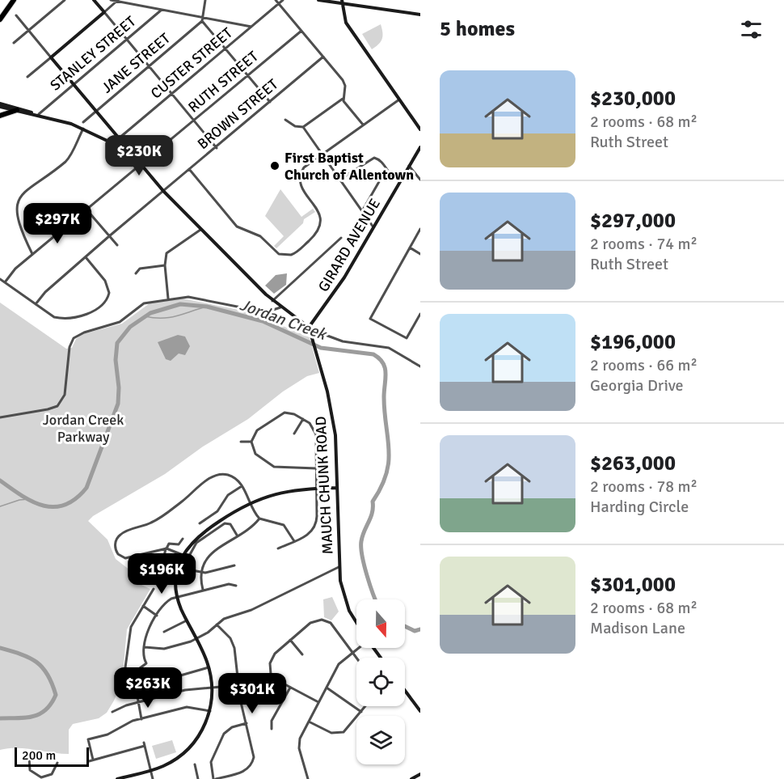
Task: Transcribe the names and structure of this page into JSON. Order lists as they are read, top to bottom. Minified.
{"streets":{"street":["STANLEY STREET","JANE STREET","CUSTER STREET","RUTH STREET","BROWN STREET","GIRARD AVENUE","MAUCH CHUNK ROAD"]},"crossings":[["STANLEY STREET","MAUCH CHUNK ROAD"],["JANE STREET","MAUCH CHUNK ROAD"],["CUSTER STREET","MAUCH CHUNK ROAD"],["RUTH STREET","MAUCH CHUNK ROAD"],["BROWN STREET","MAUCH CHUNK ROAD"],["GIRARD AVENUE","MAUCH CHUNK ROAD"]],"water":["Jordan Creek"],"parks":["Jordan Creek Parkway"],"places":["First Baptist Church of Allentown"],"scale_bar":"200 m","north":"bottom","page":{"heading":"5 homes","list":[{"name":"$230,000","note":"2 rooms · 68 m² · Ruth Street"},{"name":"$297,000","note":"2 rooms · 74 m² · Ruth Street"},{"name":"$196,000","note":"2 rooms · 66 m² · Georgia Drive"},{"name":"$263,000","note":"2 rooms · 78 m² · Harding Circle"},{"name":"$301,000","note":"2 rooms · 68 m² · Madison Lane"}],"price":["$230K","$297K","$196K","$263K","$301K"],"scale":"200 m"}}
